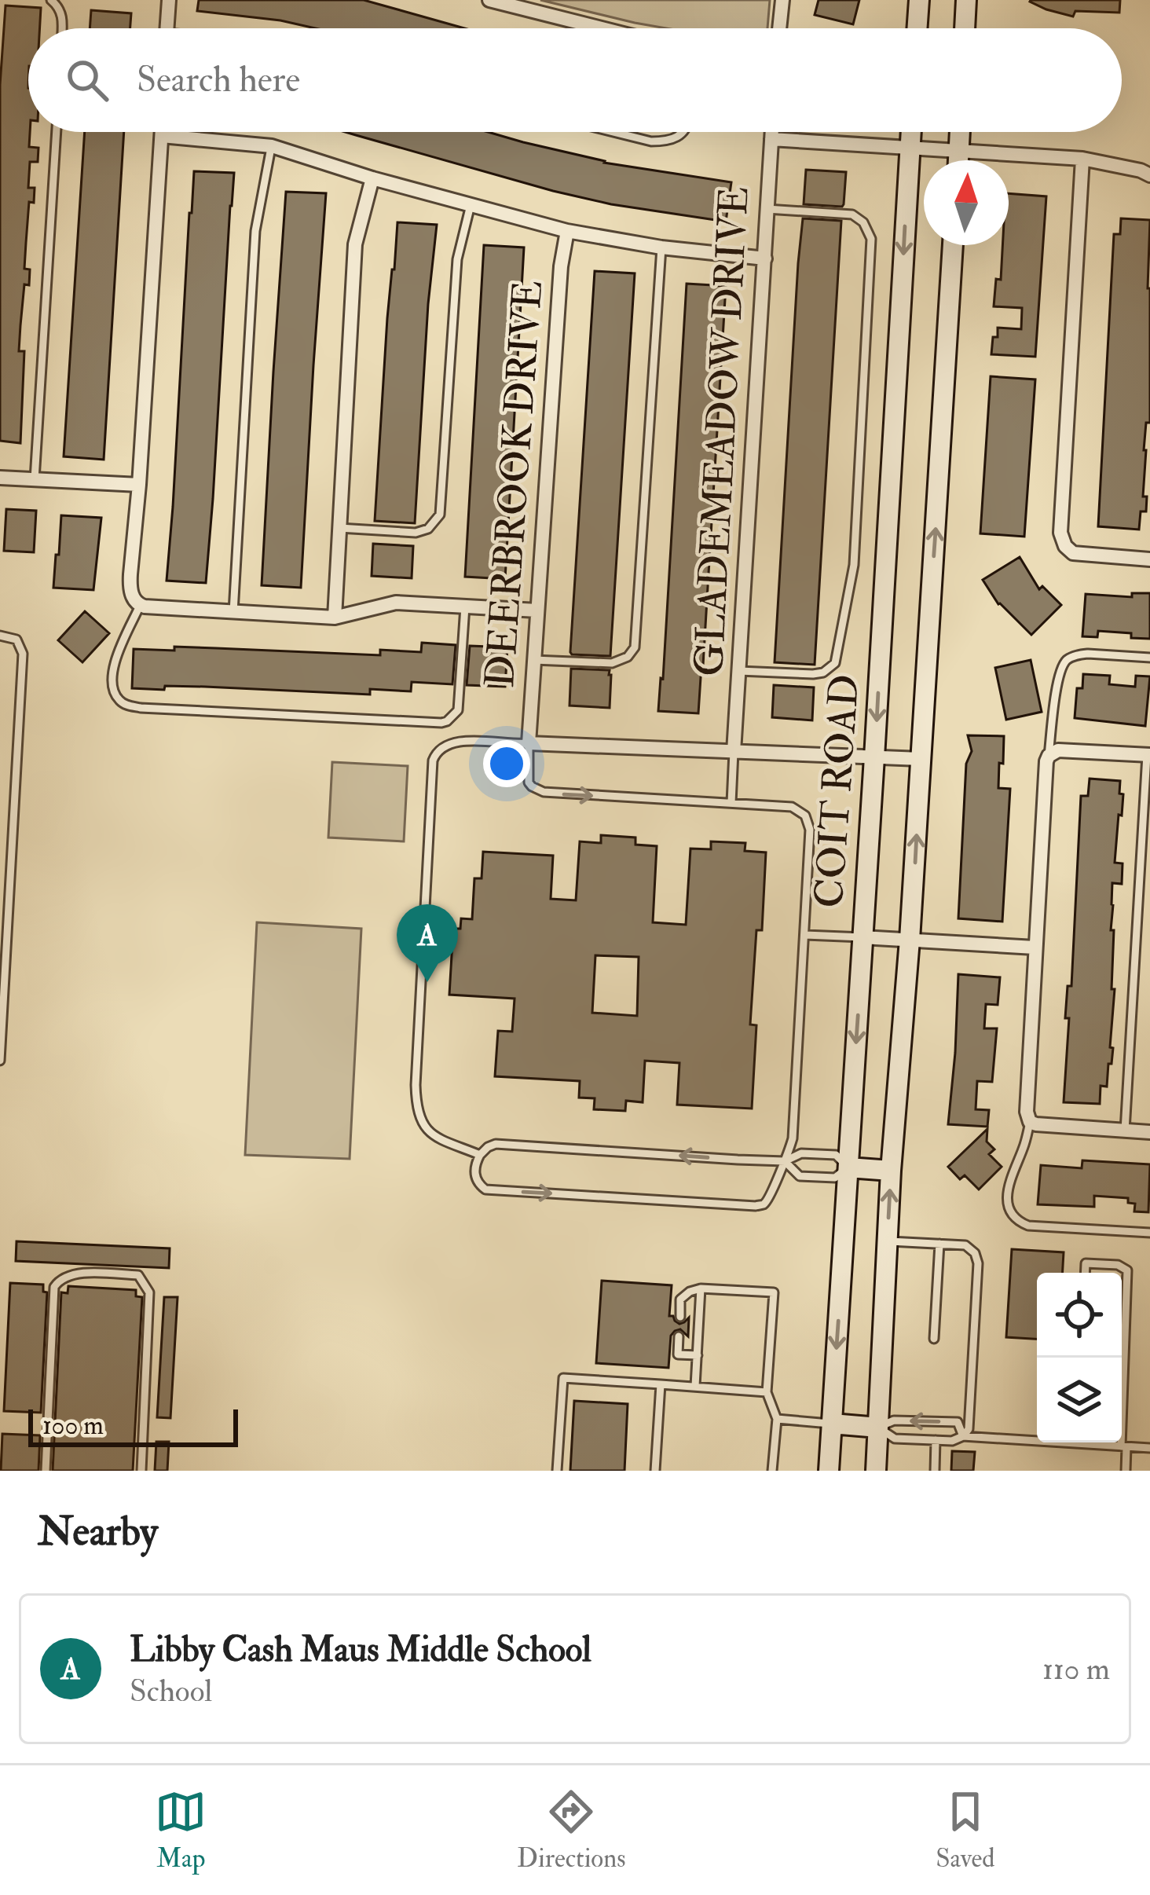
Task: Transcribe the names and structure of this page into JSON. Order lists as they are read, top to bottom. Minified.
{"streets":{"main road":["COIT ROAD"],"street":["GLADEMEADOW DRIVE","DEERBROOK DRIVE"]},"scale_bar":"100 m","north":"top","page":{"search":"Search here","pins":"A","scale":"100 m","heading":"Nearby","list":[{"mark":"A","name":"Libby Cash Maus Middle School","note":"School","value":"110 m"}],"nav":["Map","Directions","Saved"]}}
